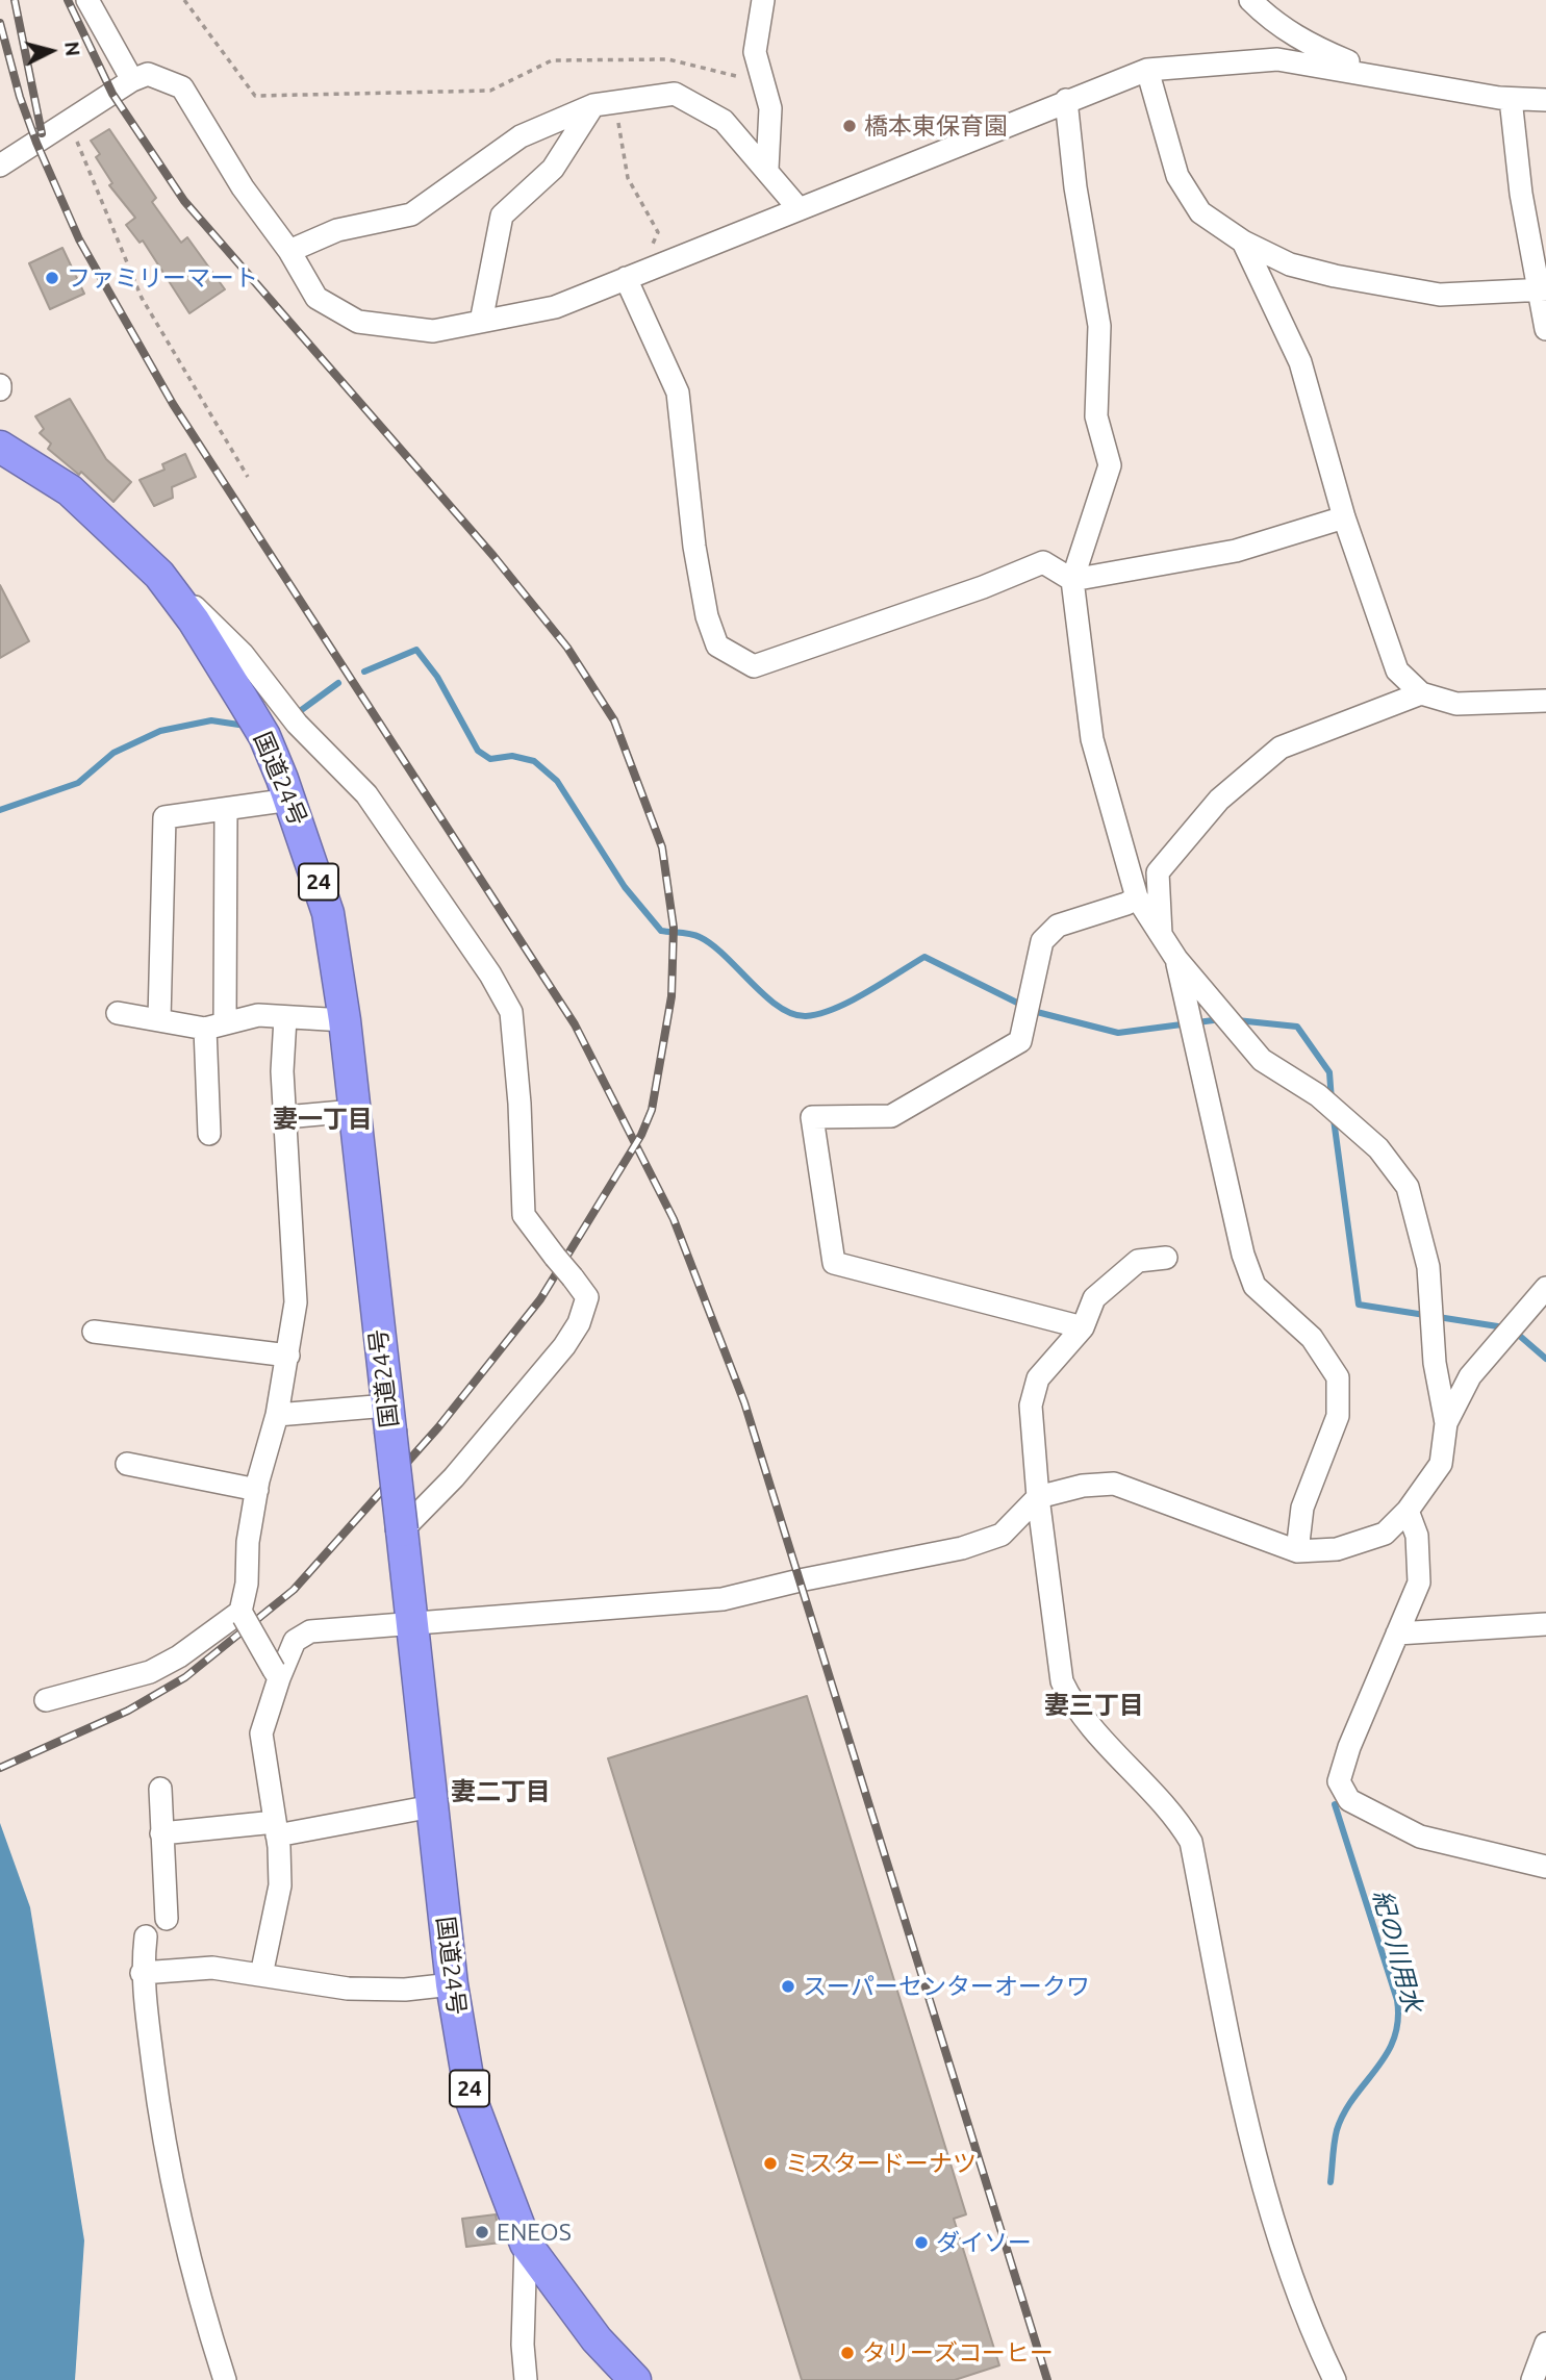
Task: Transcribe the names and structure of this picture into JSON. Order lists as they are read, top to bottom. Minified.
{"streets":{"highway":["国道24号","24"]},"districts":["妻一丁目","妻三丁目","妻二丁目"],"water":["紀の川用水"],"places":["橋本東保育園","ファミリーマート","スーパーセンターオークワ","ミスタードーナツ","ENEOS","ダイソー","タリーズコーヒー"],"north":"right"}
